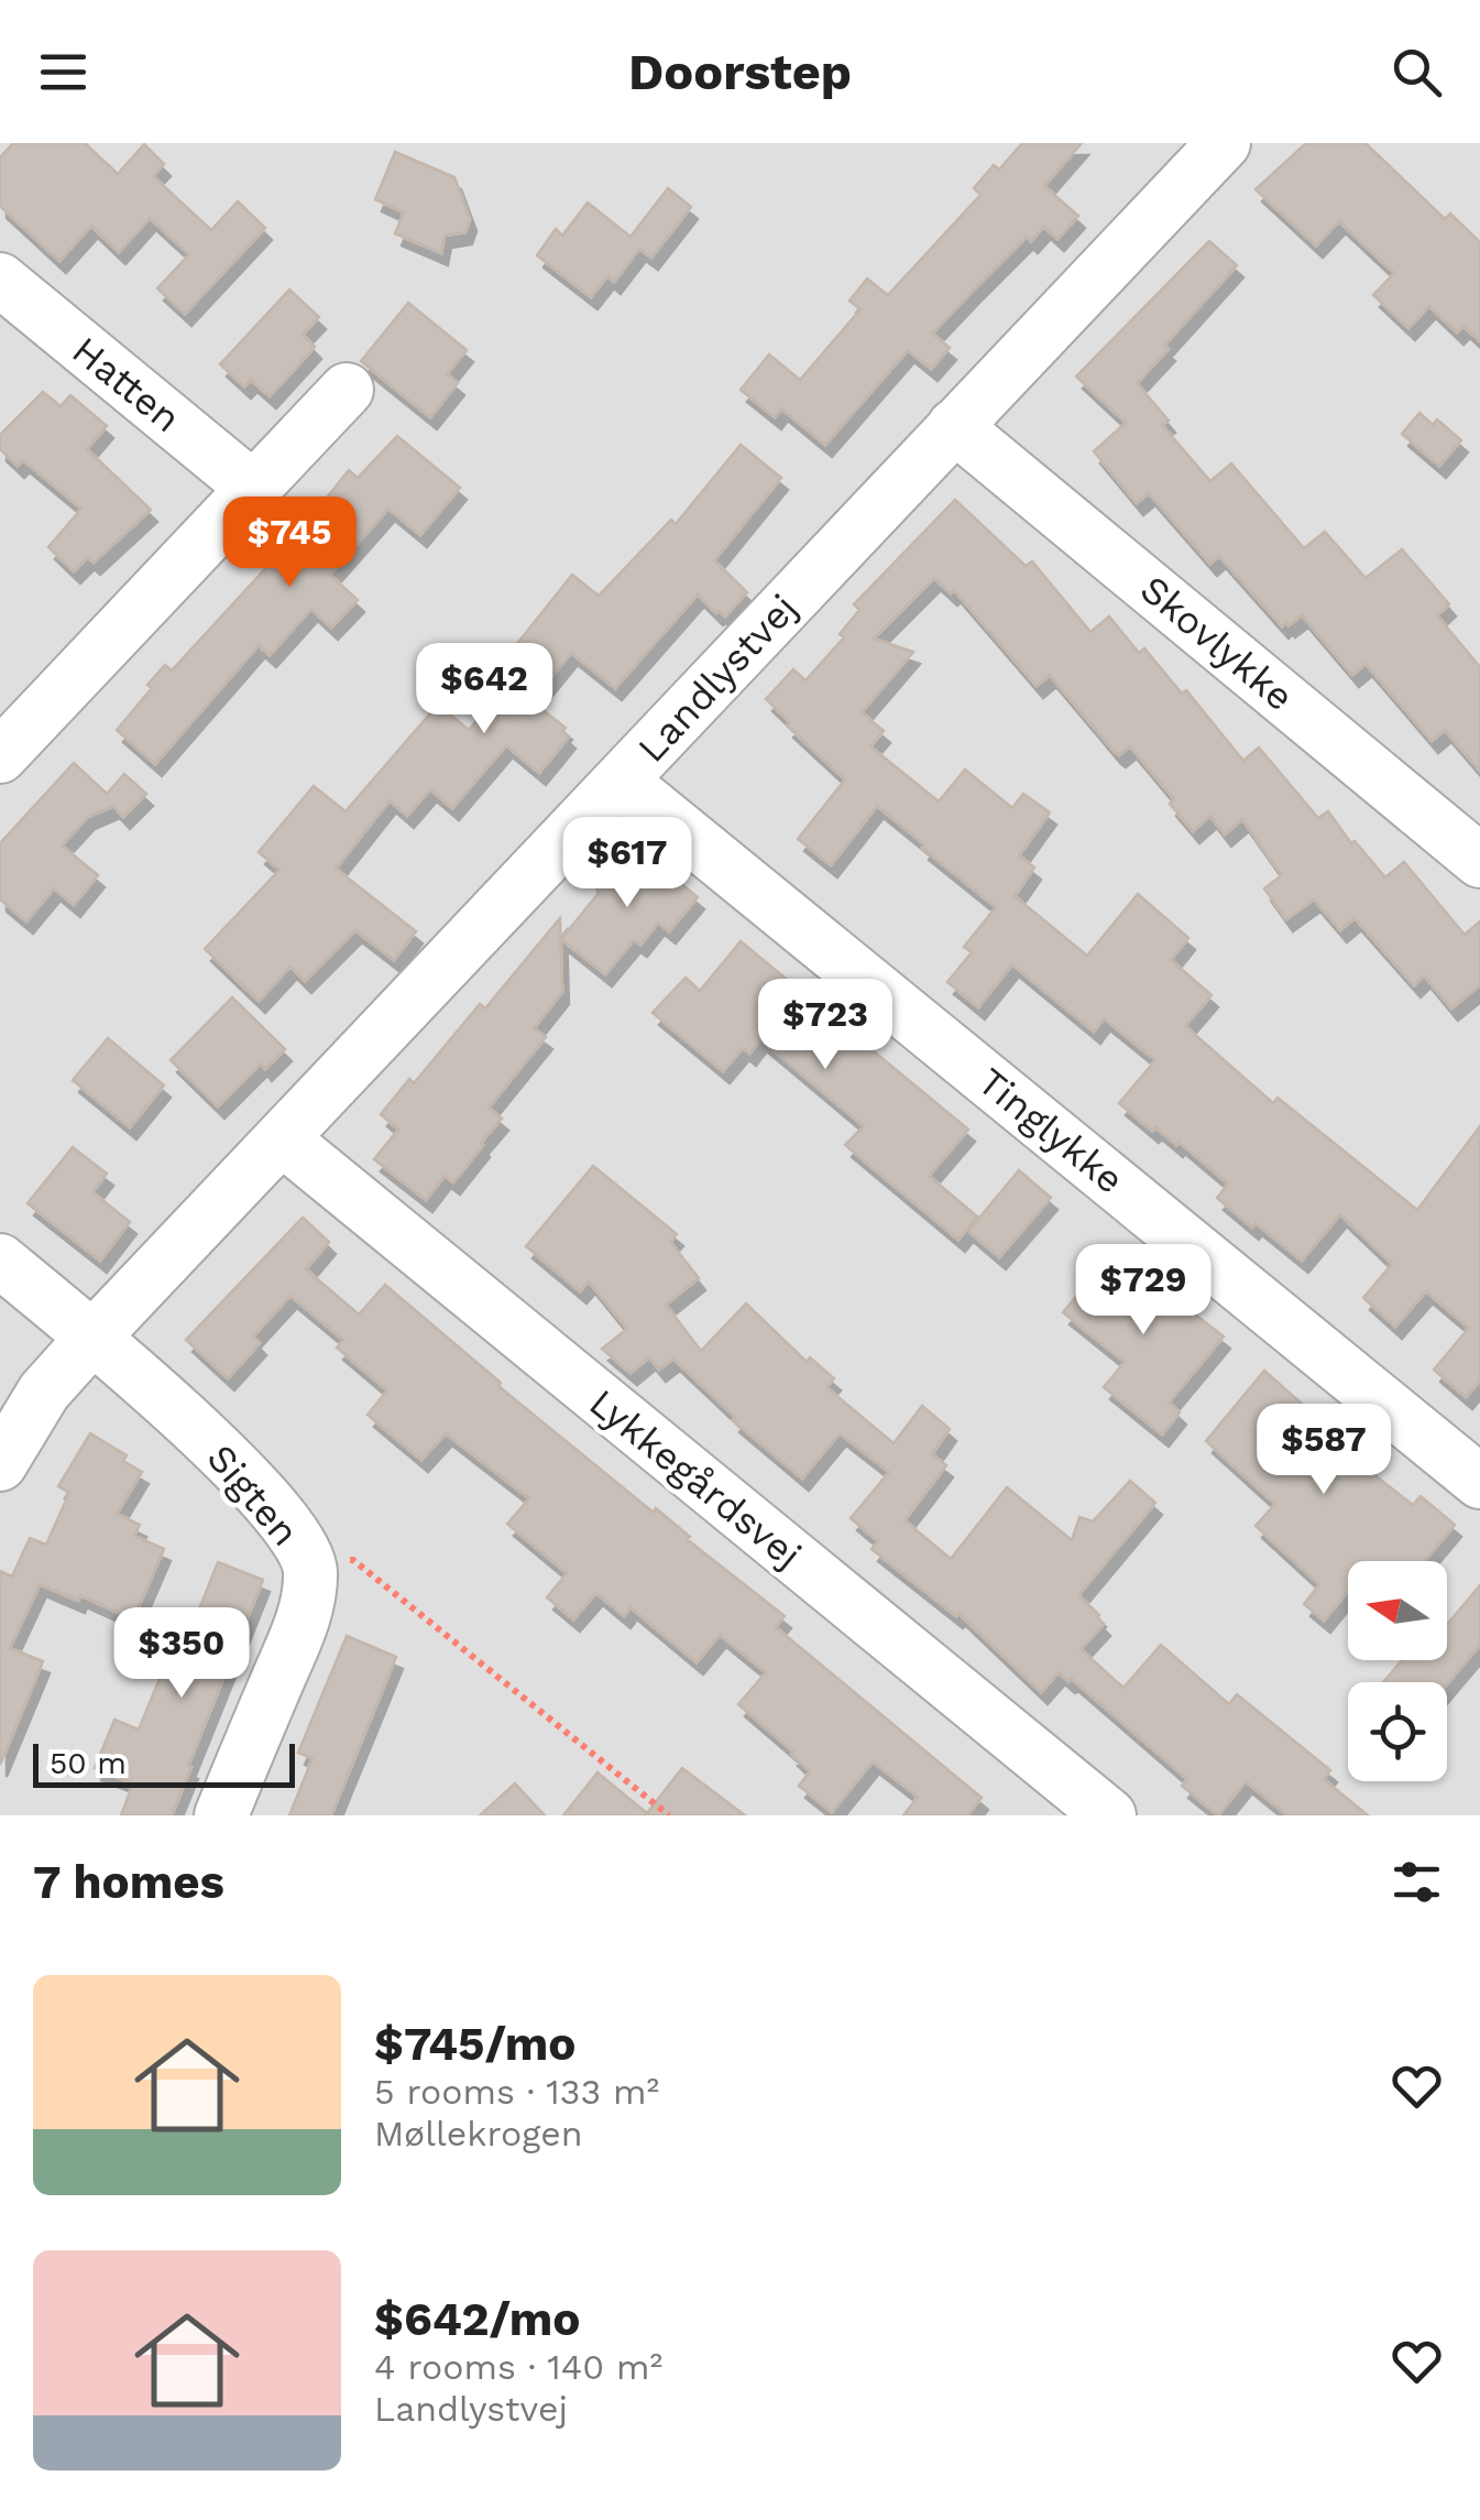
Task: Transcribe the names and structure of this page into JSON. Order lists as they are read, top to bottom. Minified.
{"streets":{"street":["Hatten","Skovlykke","Landlystvej","Tinglykke","Lykkegårdsvej","Sigten"]},"crossings":[["Skovlykke","Landlystvej"],["Landlystvej","Tinglykke"],["Landlystvej","Lykkegårdsvej"],["Landlystvej","Sigten"]],"scale_bar":"50 m","north":"left","page":{"header":"Doorstep","price":["$745","$642","$617","$723","$729","$587","$350"],"scale":"50 m","heading":"7 homes","list":[{"name":"$745/mo","note":"5 rooms · 133 m² · Møllekrogen"},{"name":"$642/mo","note":"4 rooms · 140 m² · Landlystvej"}]}}
